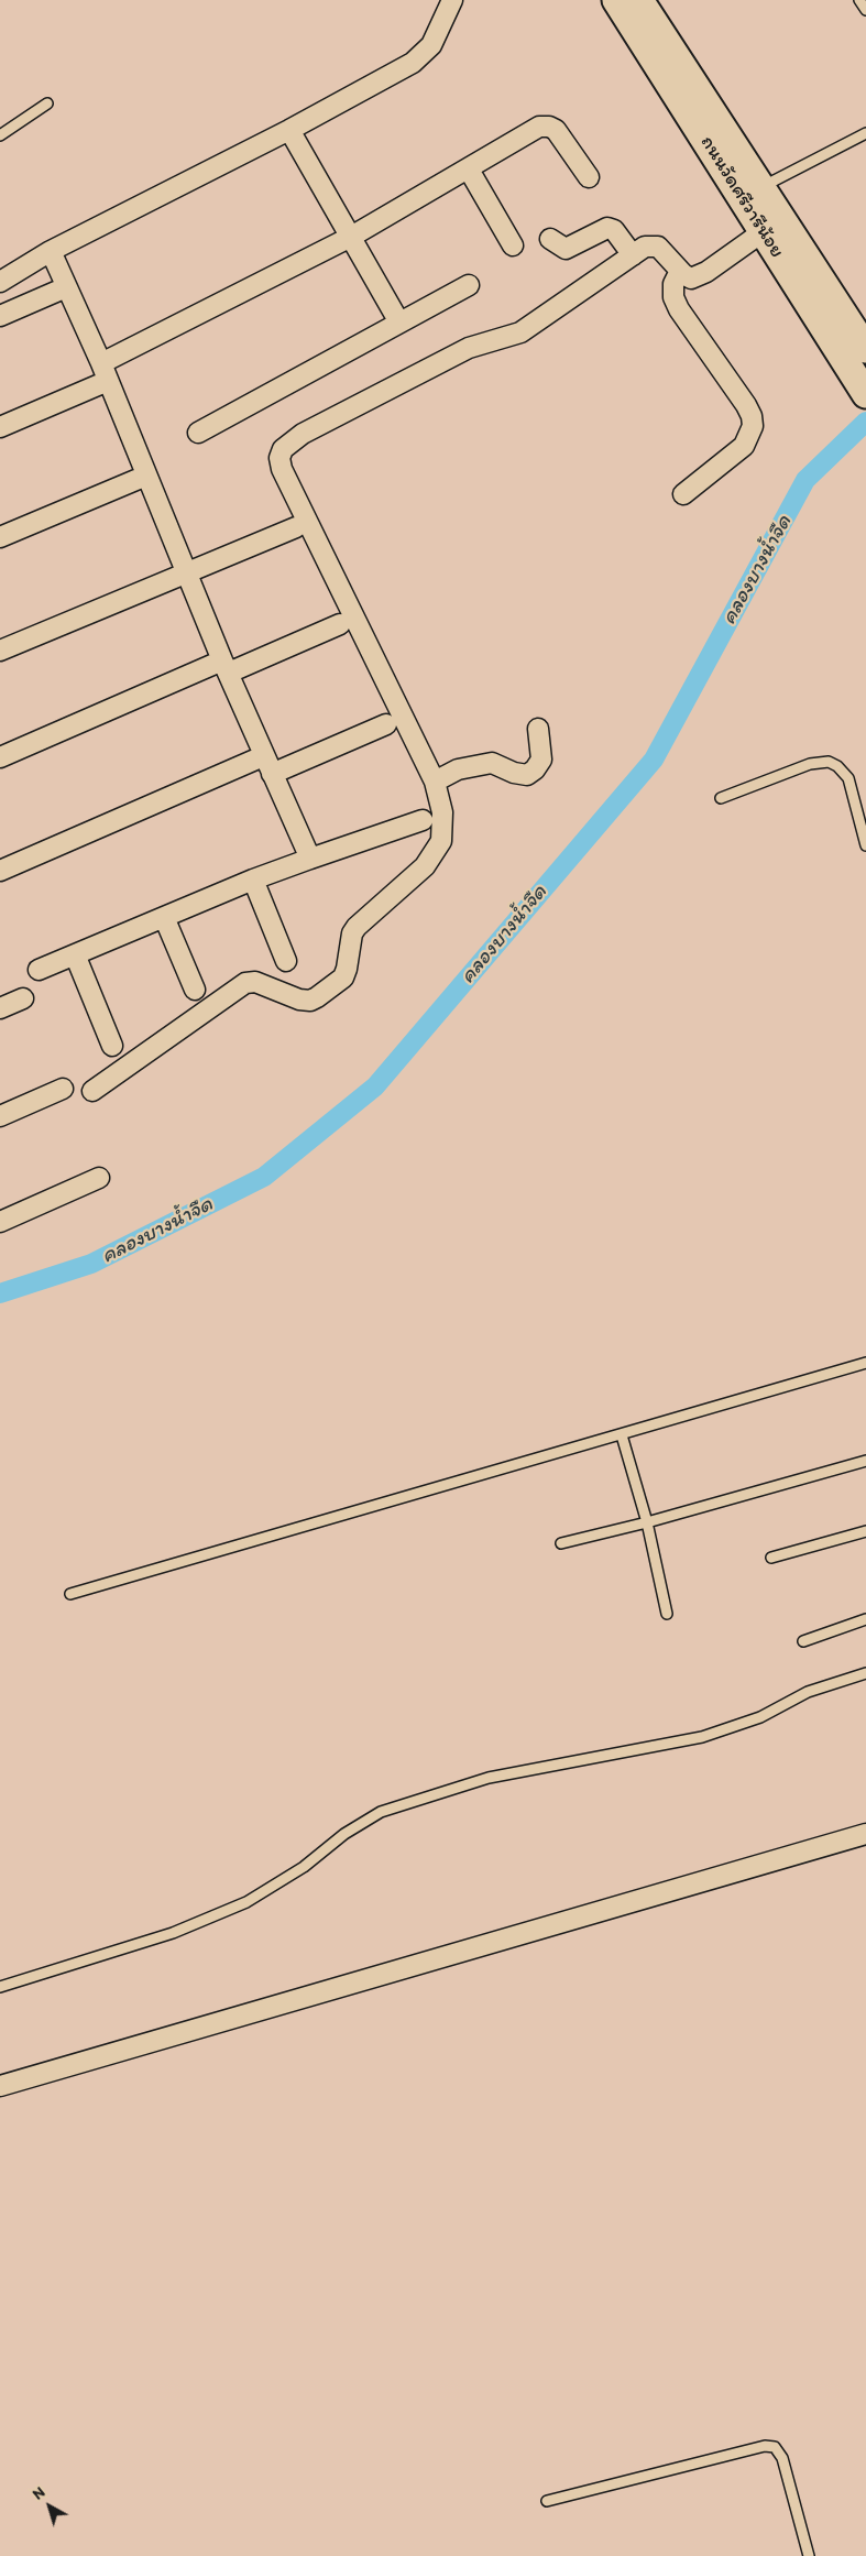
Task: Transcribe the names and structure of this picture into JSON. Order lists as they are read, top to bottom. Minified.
{"streets":{"main road":["ถนนวัดศรีวารีน้อย"]},"water":["คลองบางน้ำจืด"],"north":"top left"}
